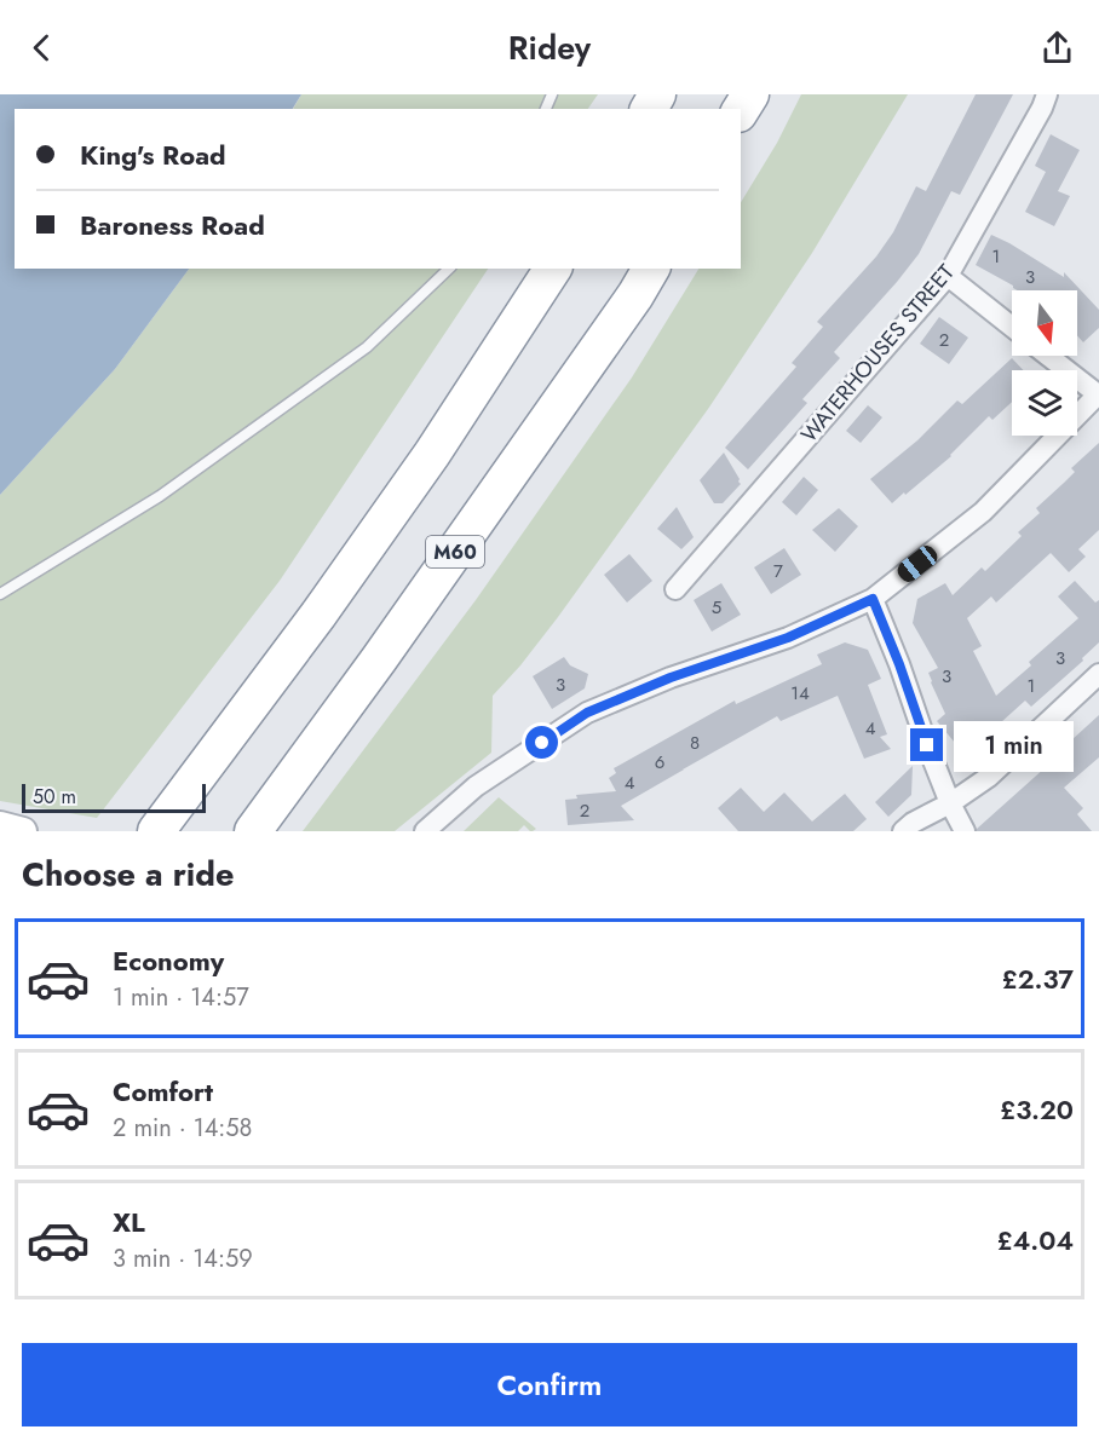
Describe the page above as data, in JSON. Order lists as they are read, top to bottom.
{
  "streets": {
    "highway": ["M60"],
    "street": ["WATERHOUSES STREET"]
  },
  "house_numbers": [
    "1",
    "3",
    "2",
    "7",
    "5",
    "3",
    "3",
    "3",
    "1",
    "14",
    "4",
    "8",
    "6",
    "4",
    "2"
  ],
  "scale_bar": "50 m",
  "north": "bottom",
  "page": {
    "header": "Ridey",
    "banner": ["King's Road", "Baroness Road"],
    "bubble": "1 min",
    "scale": "50 m",
    "heading": "Choose a ride",
    "list": [
      {
        "name": "Economy",
        "note": "1 min · 14:57",
        "value": "£2.37"
      },
      {
        "name": "Comfort",
        "note": "2 min · 14:58",
        "value": "£3.20"
      },
      {
        "name": "XL",
        "note": "3 min · 14:59",
        "value": "£4.04"
      }
    ],
    "buttons": "Confirm"
  }
}
